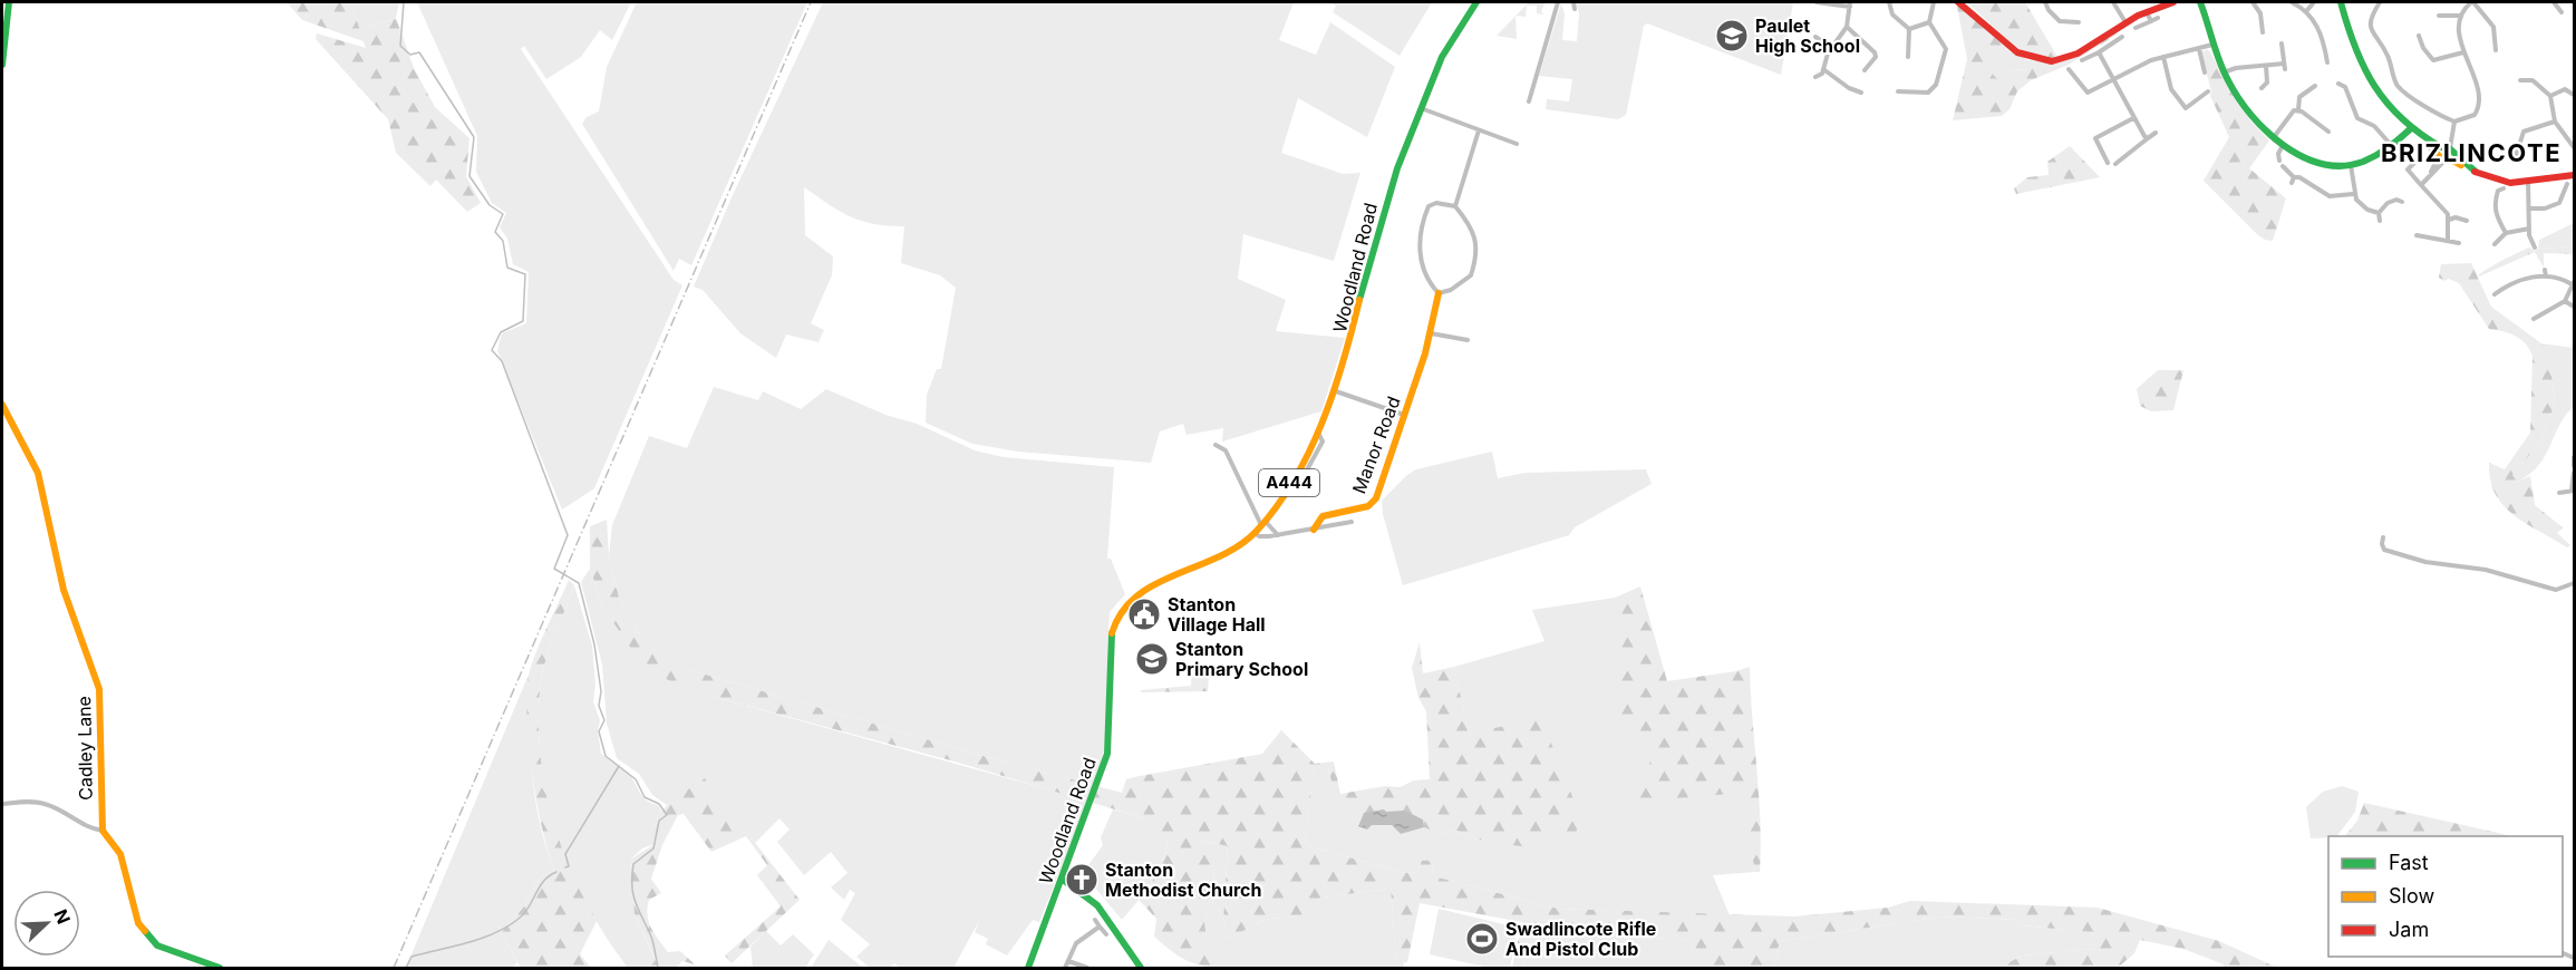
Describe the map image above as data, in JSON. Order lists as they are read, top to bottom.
{
  "streets": {
    "main road": [
      "Woodland Road",
      "Manor Road",
      "A444",
      "Cadley Lane"
    ]
  },
  "crossings": [
    ["Woodland Road", "A444"]
  ],
  "districts": ["BRIZLINCOTE"],
  "places": {
    "school or university": ["Paulet High School", "Stanton Primary School"],
    "public building": ["Stanton Village Hall"],
    "church": ["Stanton Methodist Church"],
    "sports": ["Swadlincote Rifle And Pistol Club"]
  },
  "legend": ["Fast", "Slow", "Jam"],
  "north": "top right"
}
